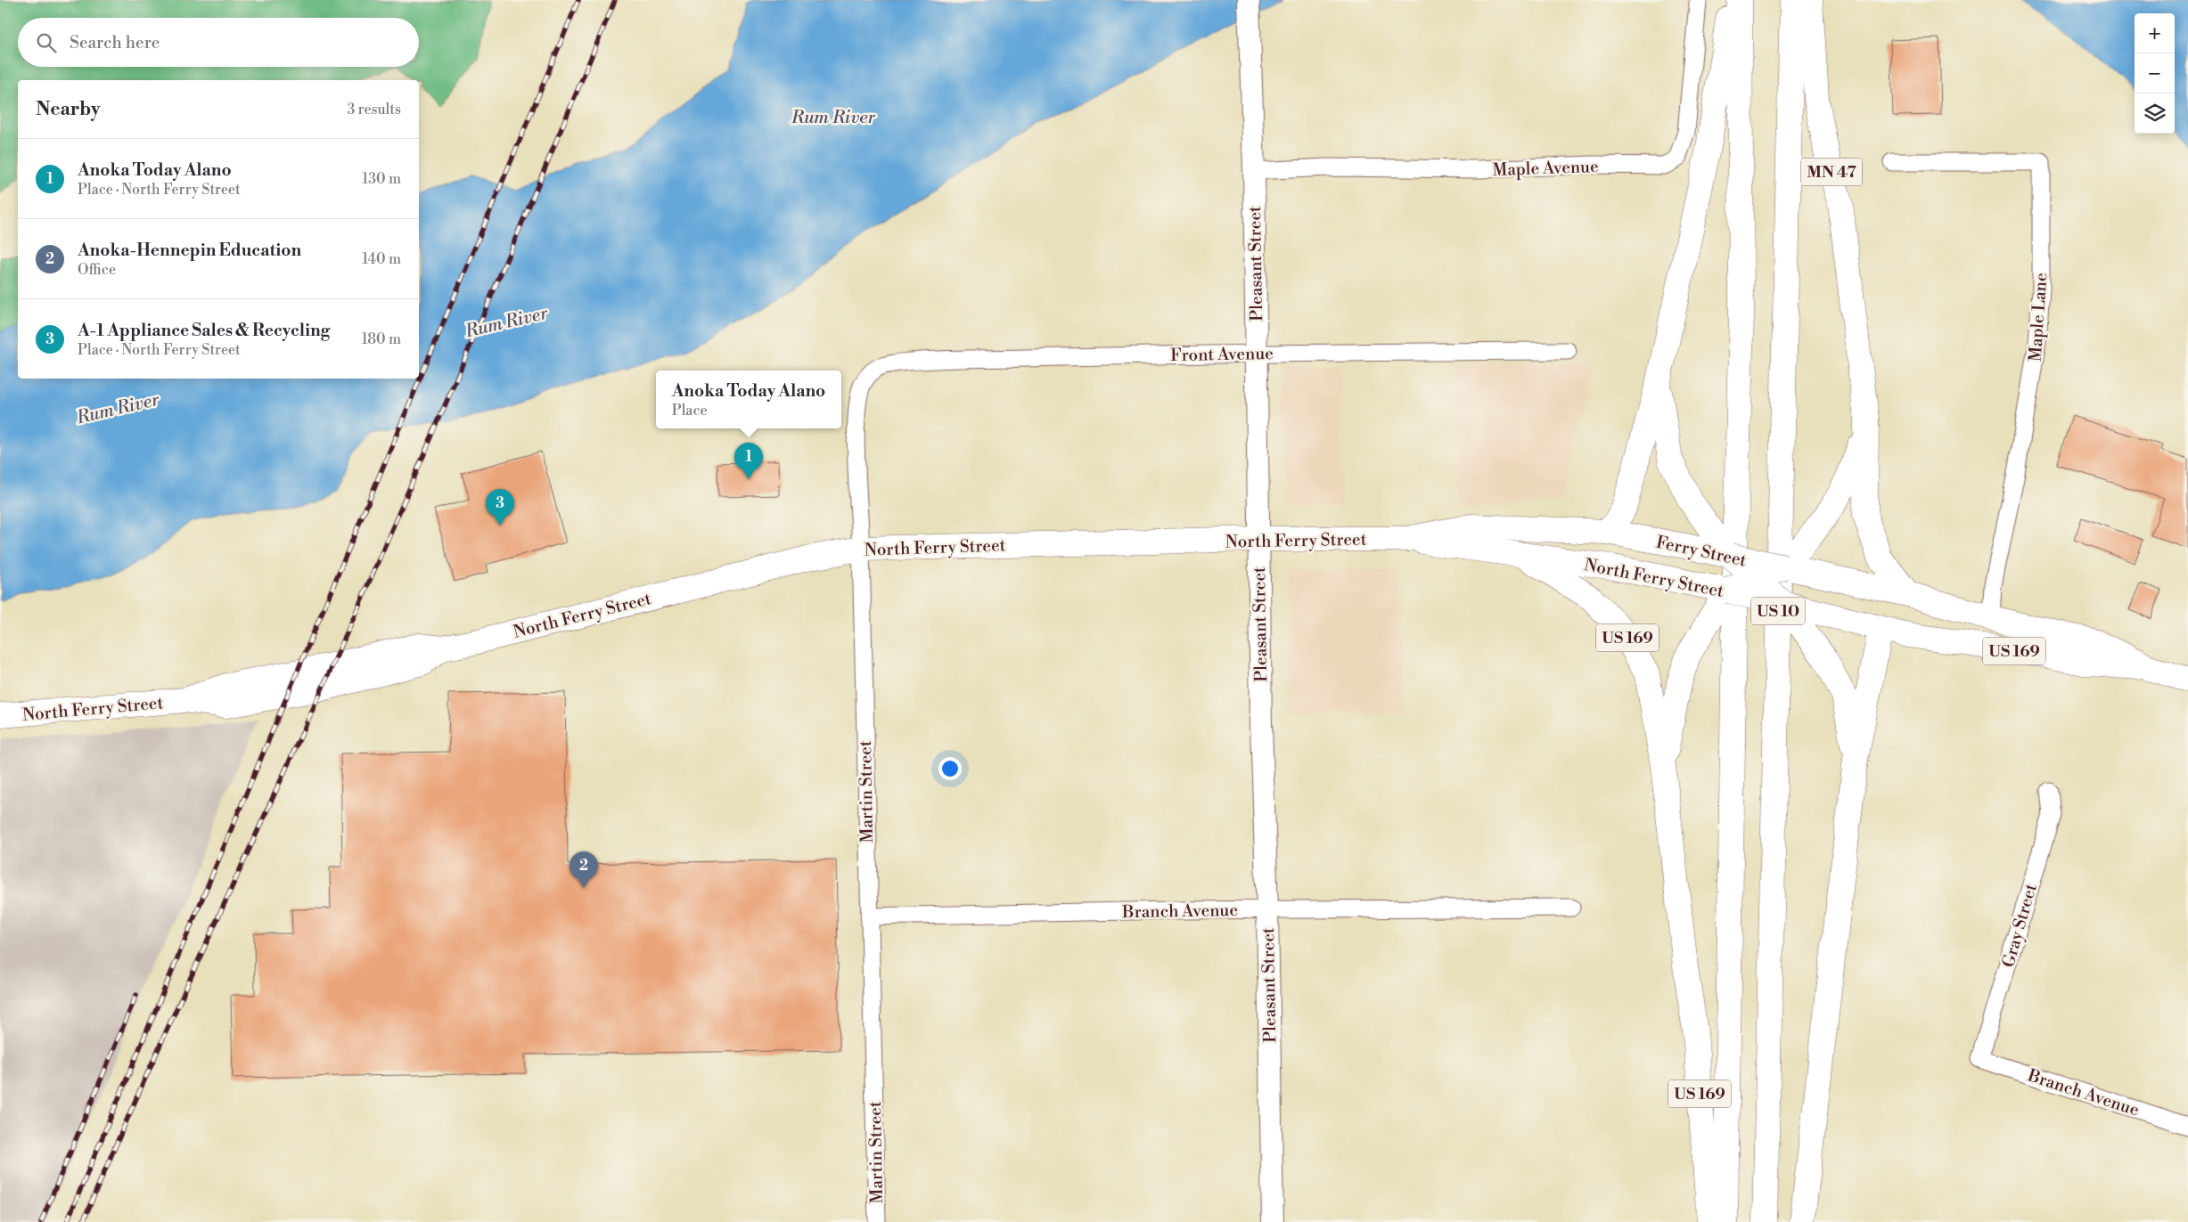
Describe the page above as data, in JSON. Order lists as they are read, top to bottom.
{
  "streets": {
    "main road": [
      "MN 47",
      "North Ferry Street",
      "Ferry Street",
      "US 10",
      "US 169"
    ],
    "street": [
      "Maple Avenue",
      "Pleasant Street",
      "Maple Lane",
      "Front Avenue",
      "Martin Street",
      "Branch Avenue",
      "Gray Street"
    ]
  },
  "crossings": [
    ["Maple Avenue", "Pleasant Street"],
    ["MN 47", "Ferry Street"],
    ["Pleasant Street", "Front Avenue"],
    ["Pleasant Street", "North Ferry Street"],
    ["Pleasant Street", "Branch Avenue"],
    ["Maple Lane", "North Ferry Street"],
    ["Maple Lane", "Ferry Street"],
    ["Front Avenue", "Martin Street"],
    ["North Ferry Street", "Ferry Street"],
    ["North Ferry Street", "US 169"],
    ["North Ferry Street", "Martin Street"],
    ["Martin Street", "Branch Avenue"],
    ["Branch Avenue", "Gray Street"]
  ],
  "water": ["Rum River"],
  "page": {
    "map_buttons": ["+", "−"],
    "search": "Search here",
    "heading": ["Nearby", "3 results"],
    "list": [
      {
        "mark": "1",
        "name": "Anoka Today Alano",
        "note": "Place · North Ferry Street",
        "value": "130 m"
      },
      {
        "mark": "2",
        "name": "Anoka-Hennepin Education",
        "note": "Office",
        "value": "140 m"
      },
      {
        "mark": "3",
        "name": "A-1 Appliance Sales & Recycling",
        "note": "Place · North Ferry Street",
        "value": "180 m"
      }
    ],
    "popup": ["Anoka Today Alano", "Place"],
    "pins": ["1", "3", "2"]
  }
}
